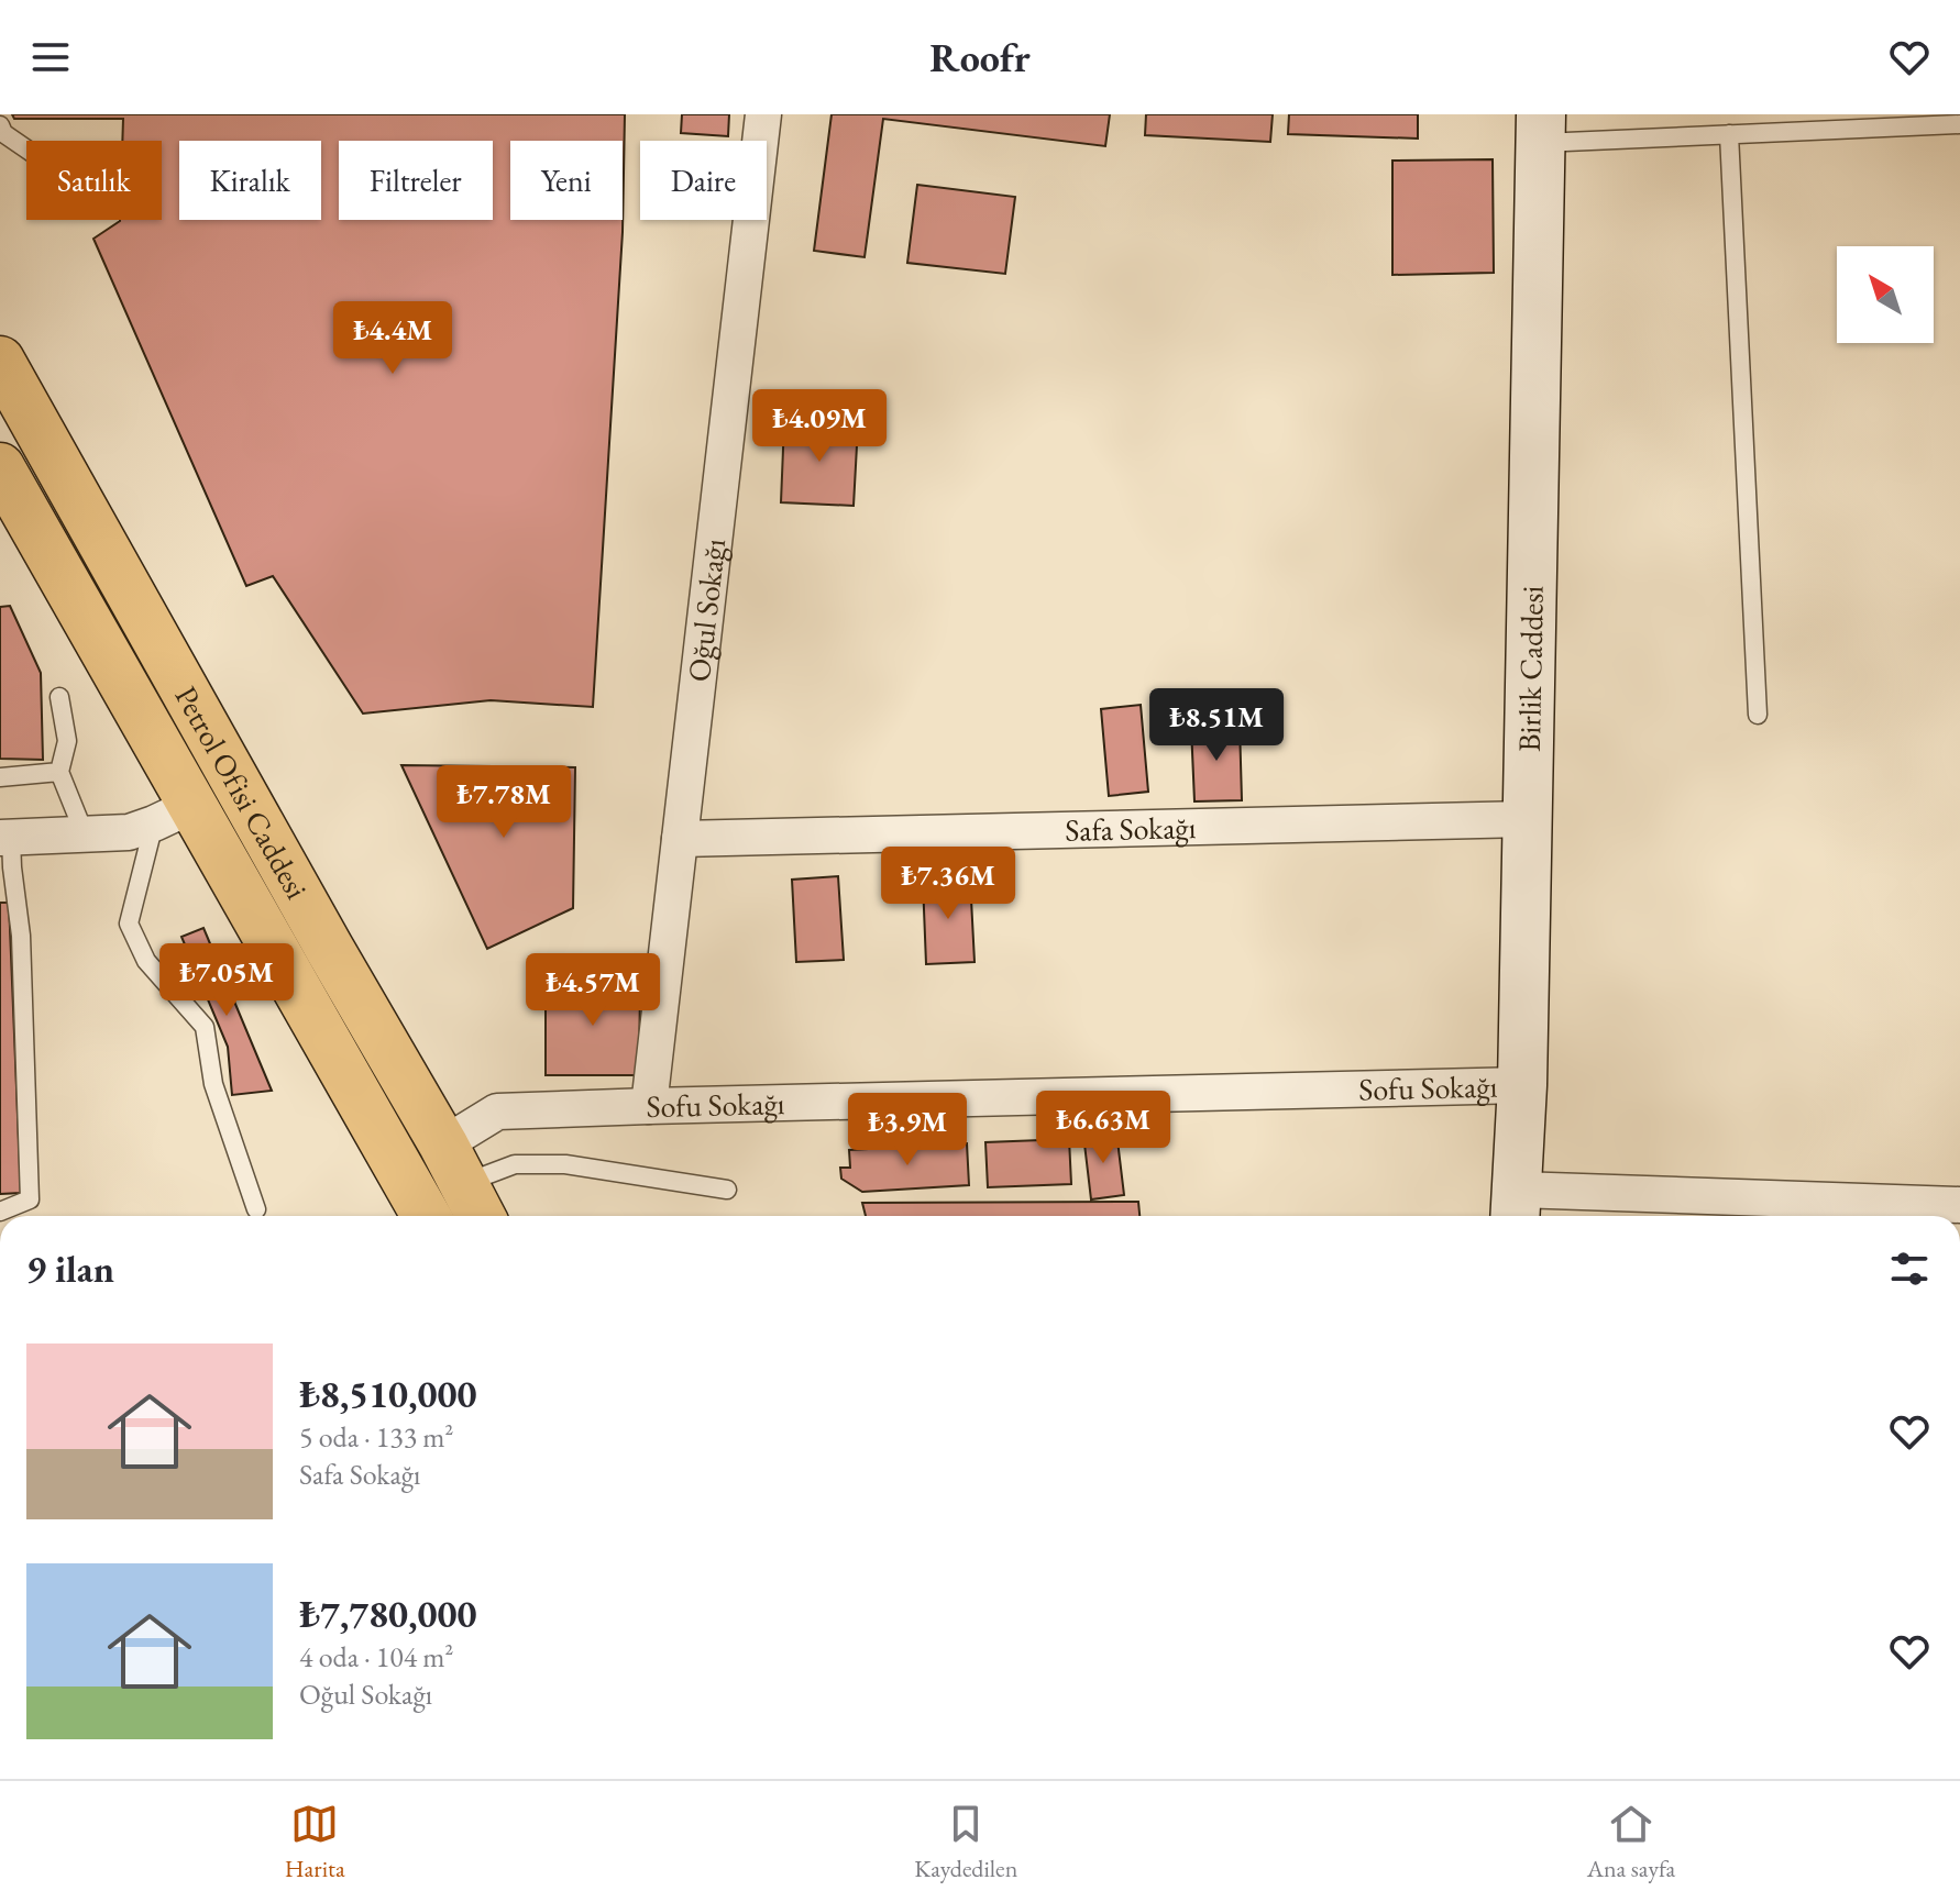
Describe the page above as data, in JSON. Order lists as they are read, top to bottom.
{
  "streets": {
    "main road": ["Petrol Ofisi Caddesi"],
    "street": [
      "Oğul Sokağı",
      "Birlik Caddesi",
      "Safa Sokağı",
      "Sofu Sokağı"
    ]
  },
  "crossings": [
    ["Oğul Sokağı", "Safa Sokağı"],
    ["Oğul Sokağı", "Sofu Sokağı"],
    ["Birlik Caddesi", "Safa Sokağı"],
    ["Birlik Caddesi", "Sofu Sokağı"],
    ["Petrol Ofisi Caddesi", "Sofu Sokağı"]
  ],
  "north": "top left",
  "page": {
    "header": "Roofr",
    "chip": [
      "Satılık",
      "Kiralık",
      "Filtreler",
      "Yeni",
      "Daire"
    ],
    "price": [
      "₺4.4M",
      "₺4.09M",
      "₺8.51M",
      "₺7.78M",
      "₺7.36M",
      "₺7.05M",
      "₺4.57M",
      "₺6.63M",
      "₺3.9M"
    ],
    "heading": "9 ilan",
    "list": [
      {
        "name": "₺8,510,000",
        "note": "5 oda · 133 m² · Safa Sokağı"
      },
      {
        "name": "₺7,780,000",
        "note": "4 oda · 104 m² · Oğul Sokağı"
      }
    ],
    "tabs": ["Harita", "Kaydedilen", "Ana sayfa"]
  }
}
